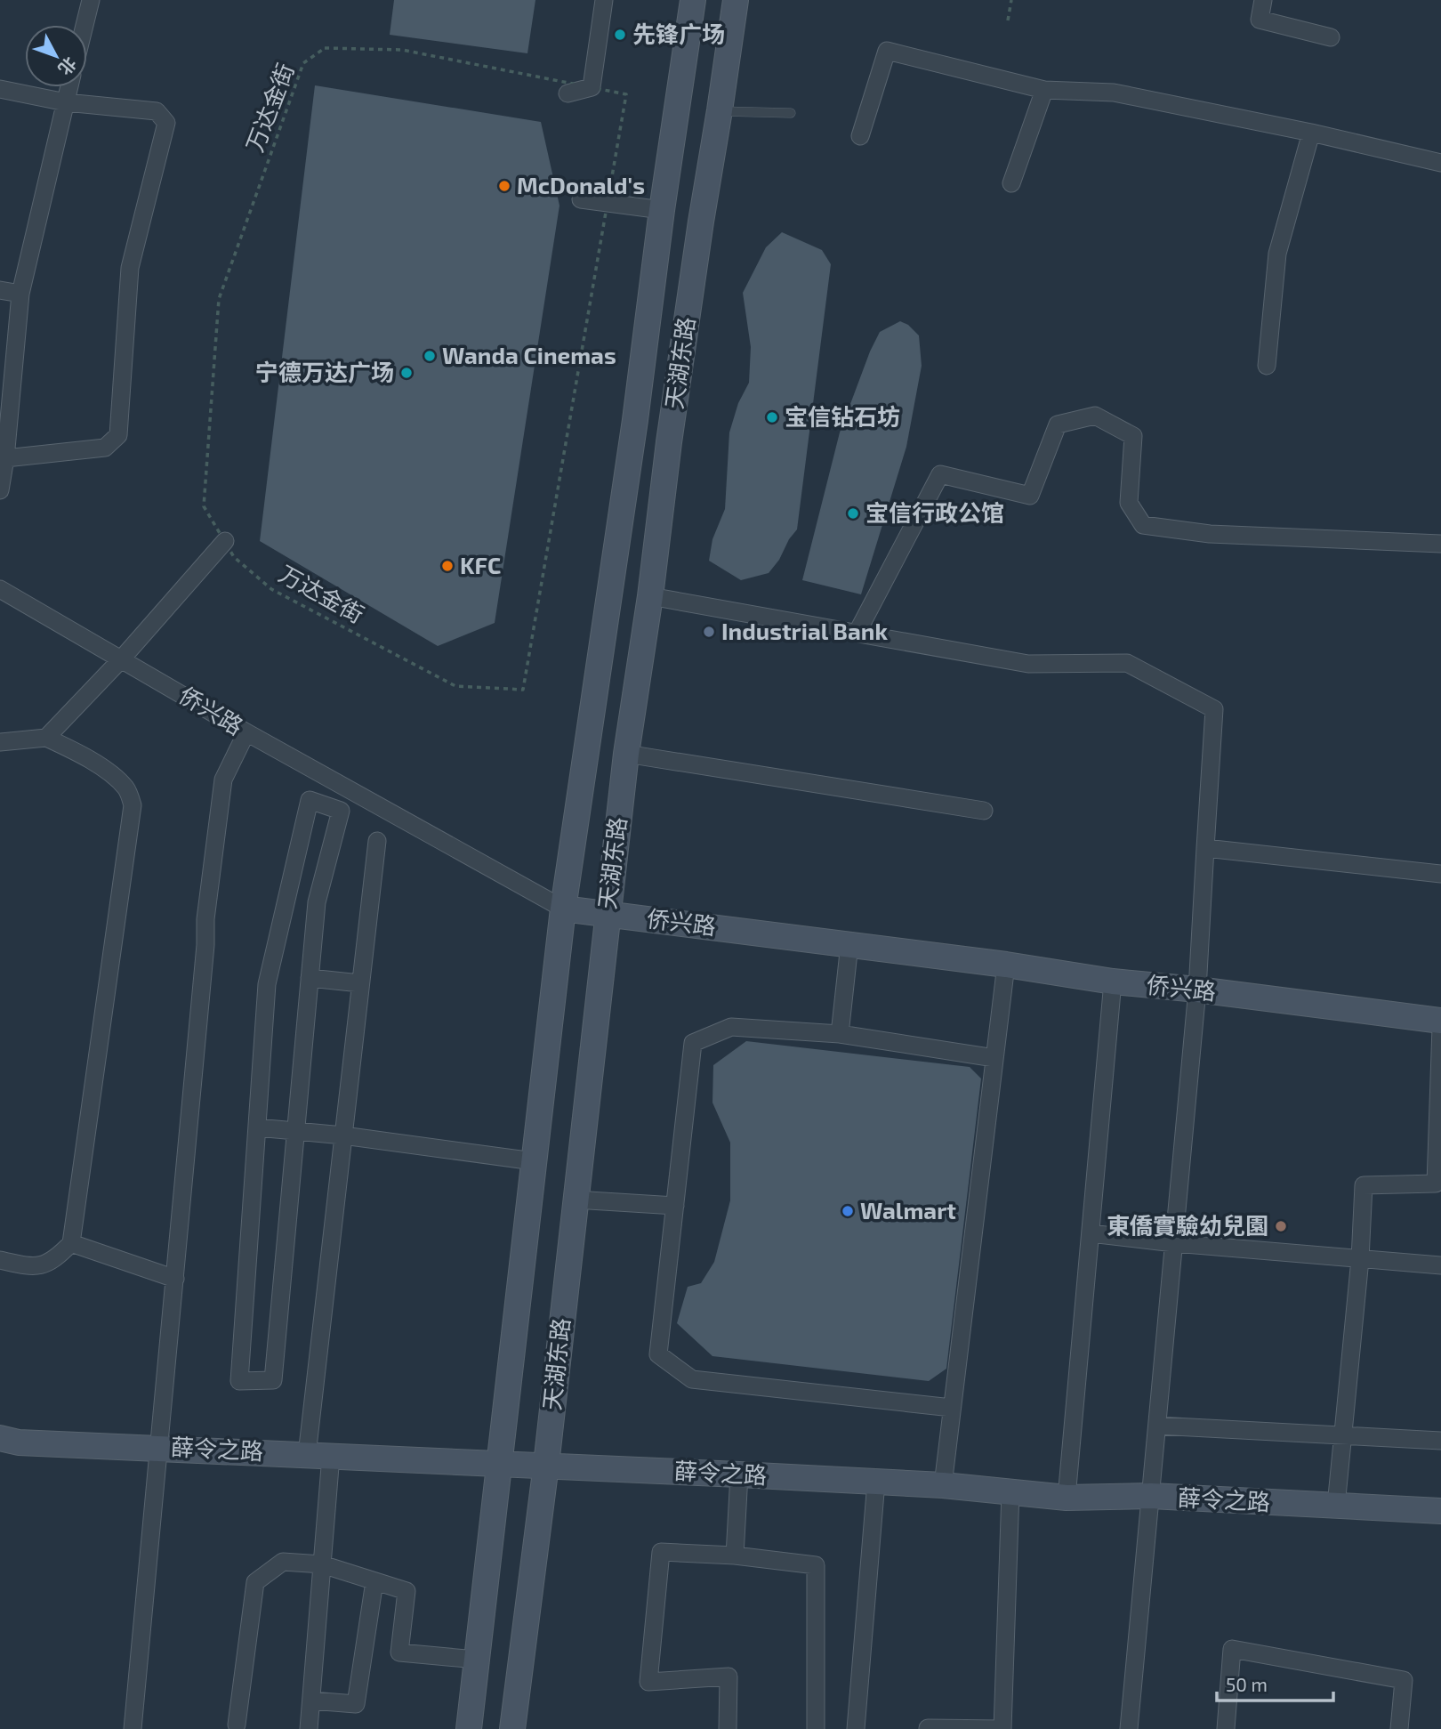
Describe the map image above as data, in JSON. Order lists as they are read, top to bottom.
{
  "streets": {
    "main road": ["天湖东路", "侨兴路", "薛令之路"],
    "path": ["万达金街"]
  },
  "crossings": [
    ["天湖东路", "侨兴路"],
    ["天湖东路", "薛令之路"]
  ],
  "places": [
    "先锋广场",
    "McDonald's",
    "Wanda Cinemas",
    "宁德万达广场",
    "宝信钻石坊",
    "宝信行政公馆",
    "KFC",
    "Industrial Bank",
    "Walmart",
    "東僑實驗幼兒園"
  ],
  "scale_bar": "50 m",
  "north": "bottom right"
}
